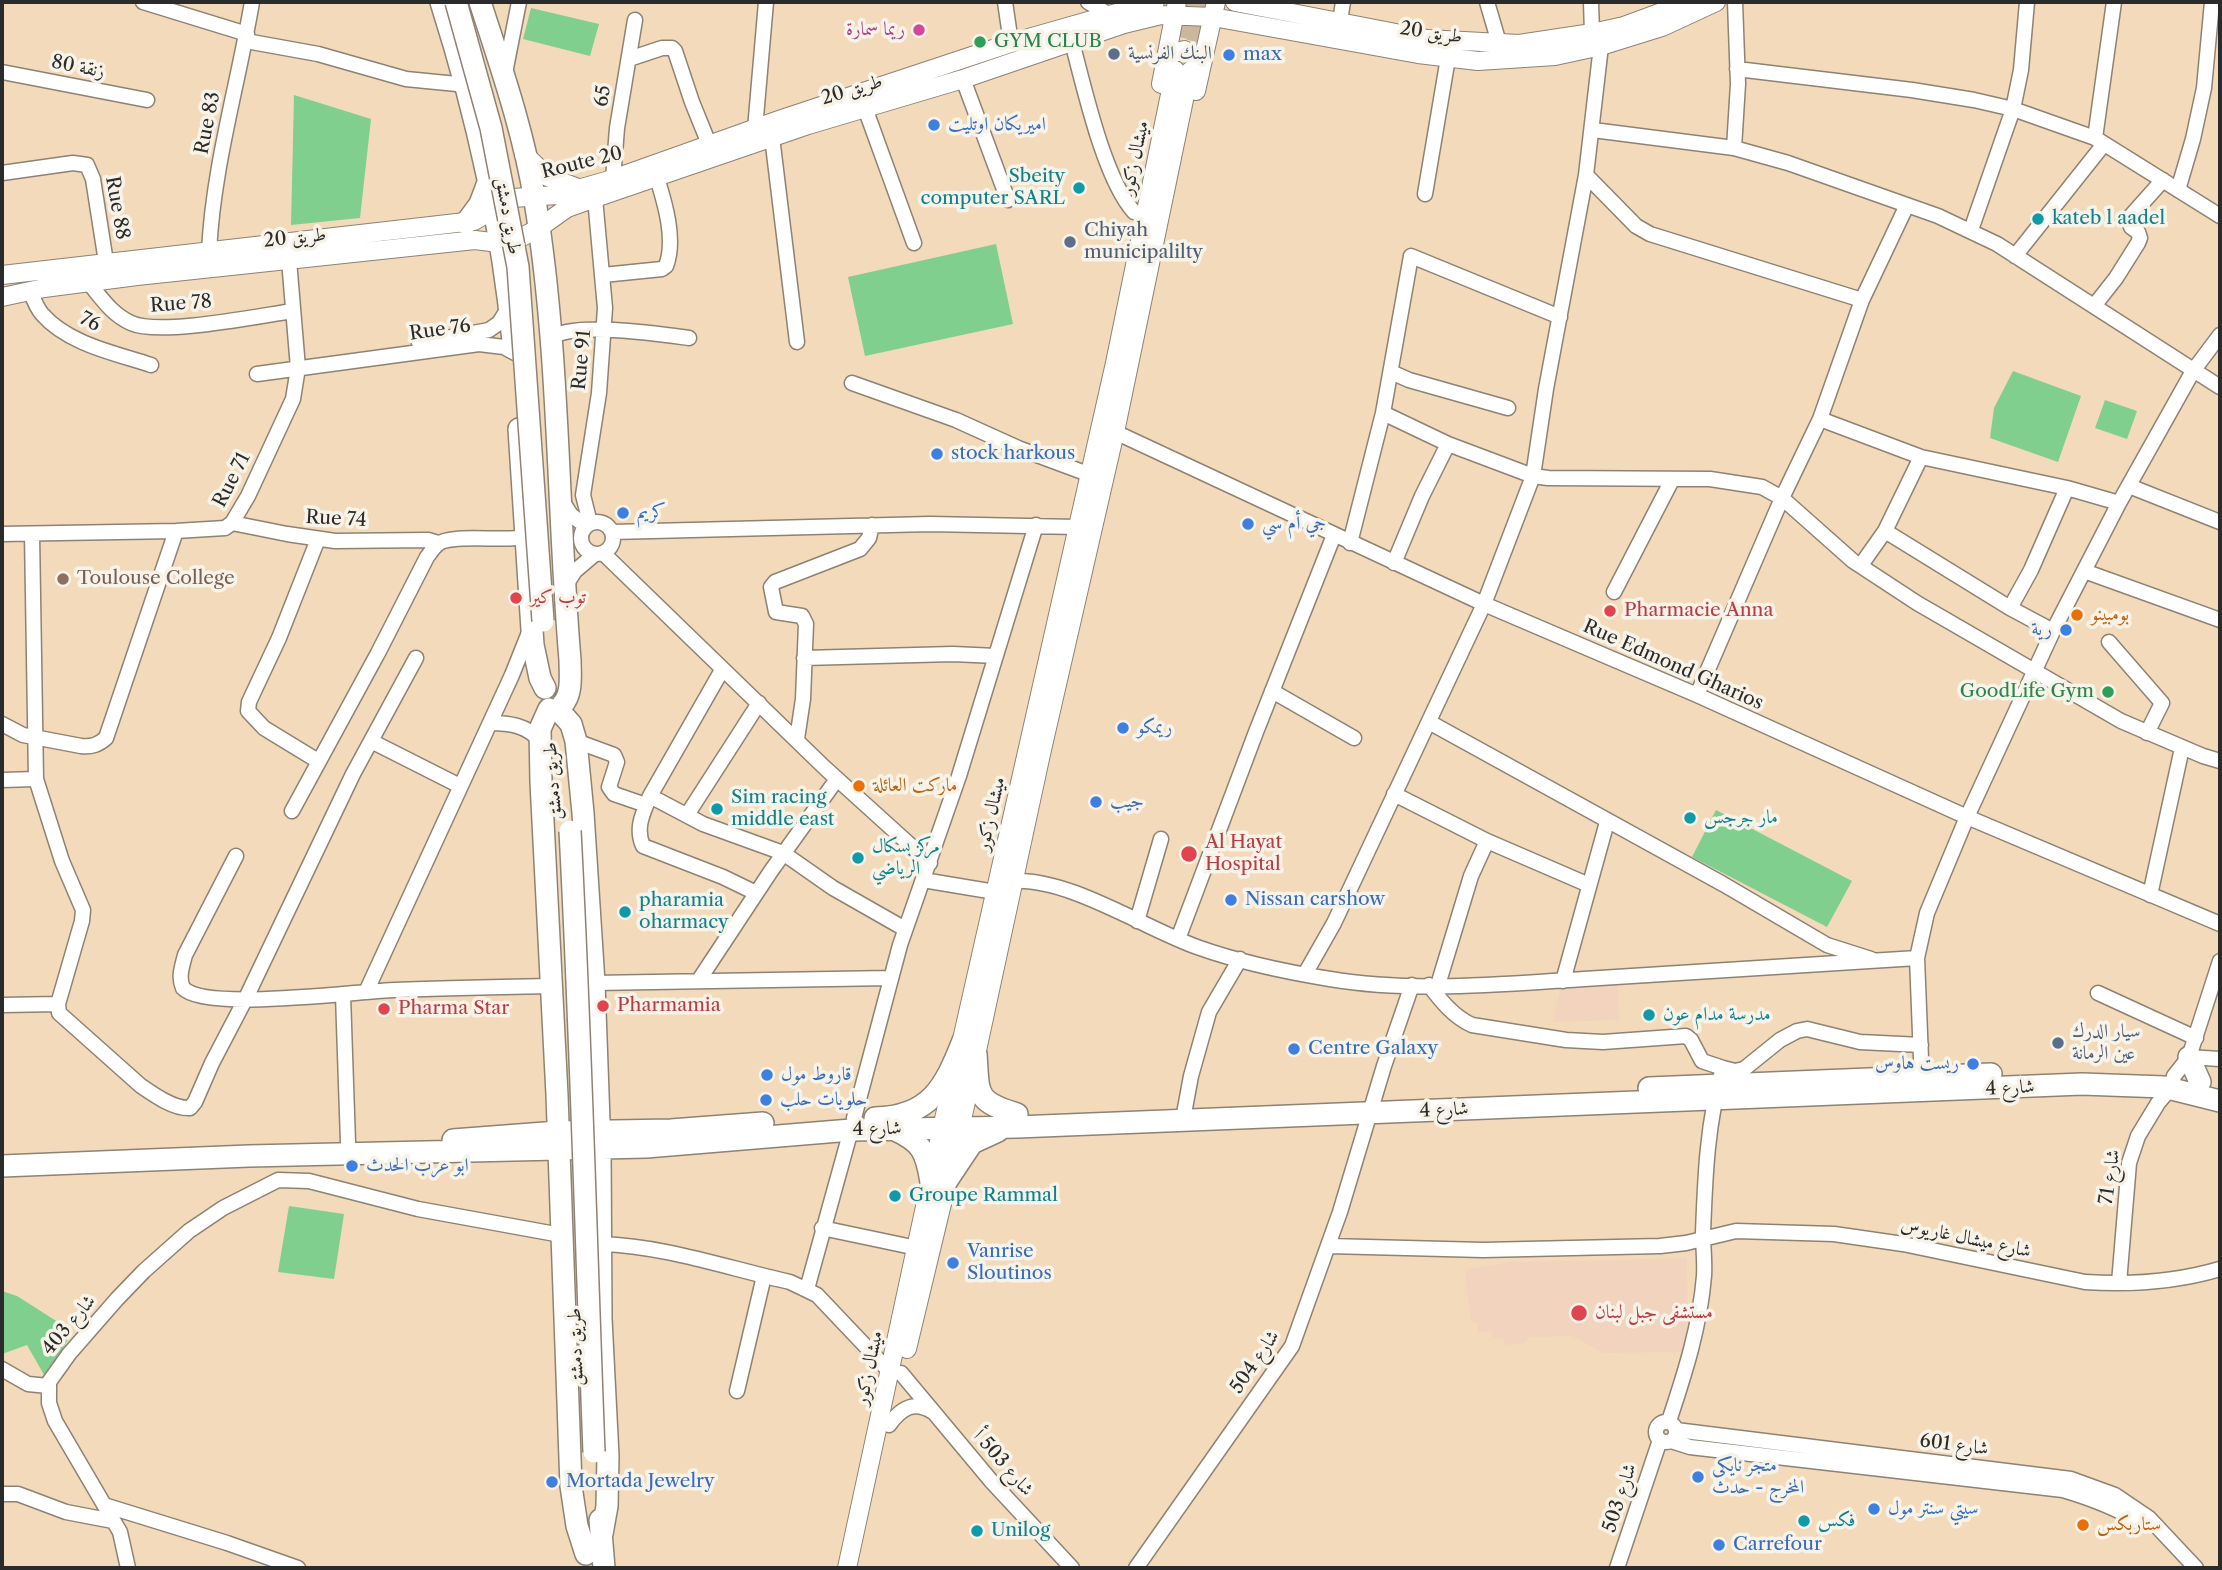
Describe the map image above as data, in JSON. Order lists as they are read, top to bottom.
{
  "streets": {
    "highway": ["طريق دمشق", "شارع 4"],
    "main road": ["طريق 20", "ميشال زكور", "Route 20"],
    "street": [
      "زنقة 80",
      "65",
      "Rue 83",
      "Rue 88",
      "Rue 78",
      "76",
      "Rue 76",
      "Rue 91",
      "Rue 71",
      "Rue 74",
      "Rue Edmond Gharios",
      "شارع 71",
      "شارع ميشال غاريوس",
      "شارع 403",
      "شارع 504",
      "شارع 601",
      "شارع 503 أ",
      "شارع 503"
    ]
  },
  "crossings": [
    ["طريق 20", "Route 20"],
    ["طريق 20", "Rue 78"],
    ["طريق 20", "76"],
    ["طريق 20", "Rue 91"],
    ["طريق 20", "Rue 71"],
    ["65", "Route 20"],
    ["Rue 83", "Route 20"],
    ["ميشال زكور", "Rue Edmond Gharios"],
    ["ميشال زكور", "شارع 4"],
    ["ميشال زكور", "شارع 503 أ"],
    ["Route 20", "Rue 88"],
    ["Rue 78", "Rue 71"],
    ["Rue 76", "Rue 71"],
    ["Rue 71", "Rue 74"],
    ["شارع 4", "شارع 71"],
    ["شارع 4", "شارع 504"],
    ["شارع 71", "شارع ميشال غاريوس"],
    ["شارع ميشال غاريوس", "شارع 504"],
    ["شارع ميشال غاريوس", "شارع 503"],
    ["شارع 601", "شارع 503"]
  ],
  "places": [
    "ريما سمارة",
    "GYM CLUB",
    "البنك الفرنسية",
    "max",
    "اميريكان اوتليت",
    "Sbeity computer SARL",
    "kateb l aadel",
    "Chiyah municipalilty",
    "stock harkous",
    "كريم",
    "جي أم سي",
    "Toulouse College",
    "توب كير",
    "Pharmacie Anna",
    "بومبينو",
    "رية",
    "GoodLife Gym",
    "ريمكو",
    "ماركت العائلة",
    "جيب",
    "Sim racing middle east",
    "مار جرجس",
    "Al Hayat Hospital",
    "مركز بسكال الرياضي",
    "Nissan carshow",
    "pharamia oharmacy",
    "Pharmamia",
    "Pharma Star",
    "مدرسة مدام عون",
    "سيار الدرك عين الرمانة",
    "Centre Galaxy",
    "ريست هاوس",
    "قاروط مول",
    "حلويات حلب",
    "ابو عرب الحدث",
    "Groupe Rammal",
    "Vanrise Sloutinos",
    "مستشفى جبل لبنان",
    "متجر نايكي المخرج - حدث",
    "Mortada Jewelry",
    "سيتي سنتر مول",
    "فكس",
    "ستاربكس",
    "Unilog",
    "Carrefour"
  ]
}
